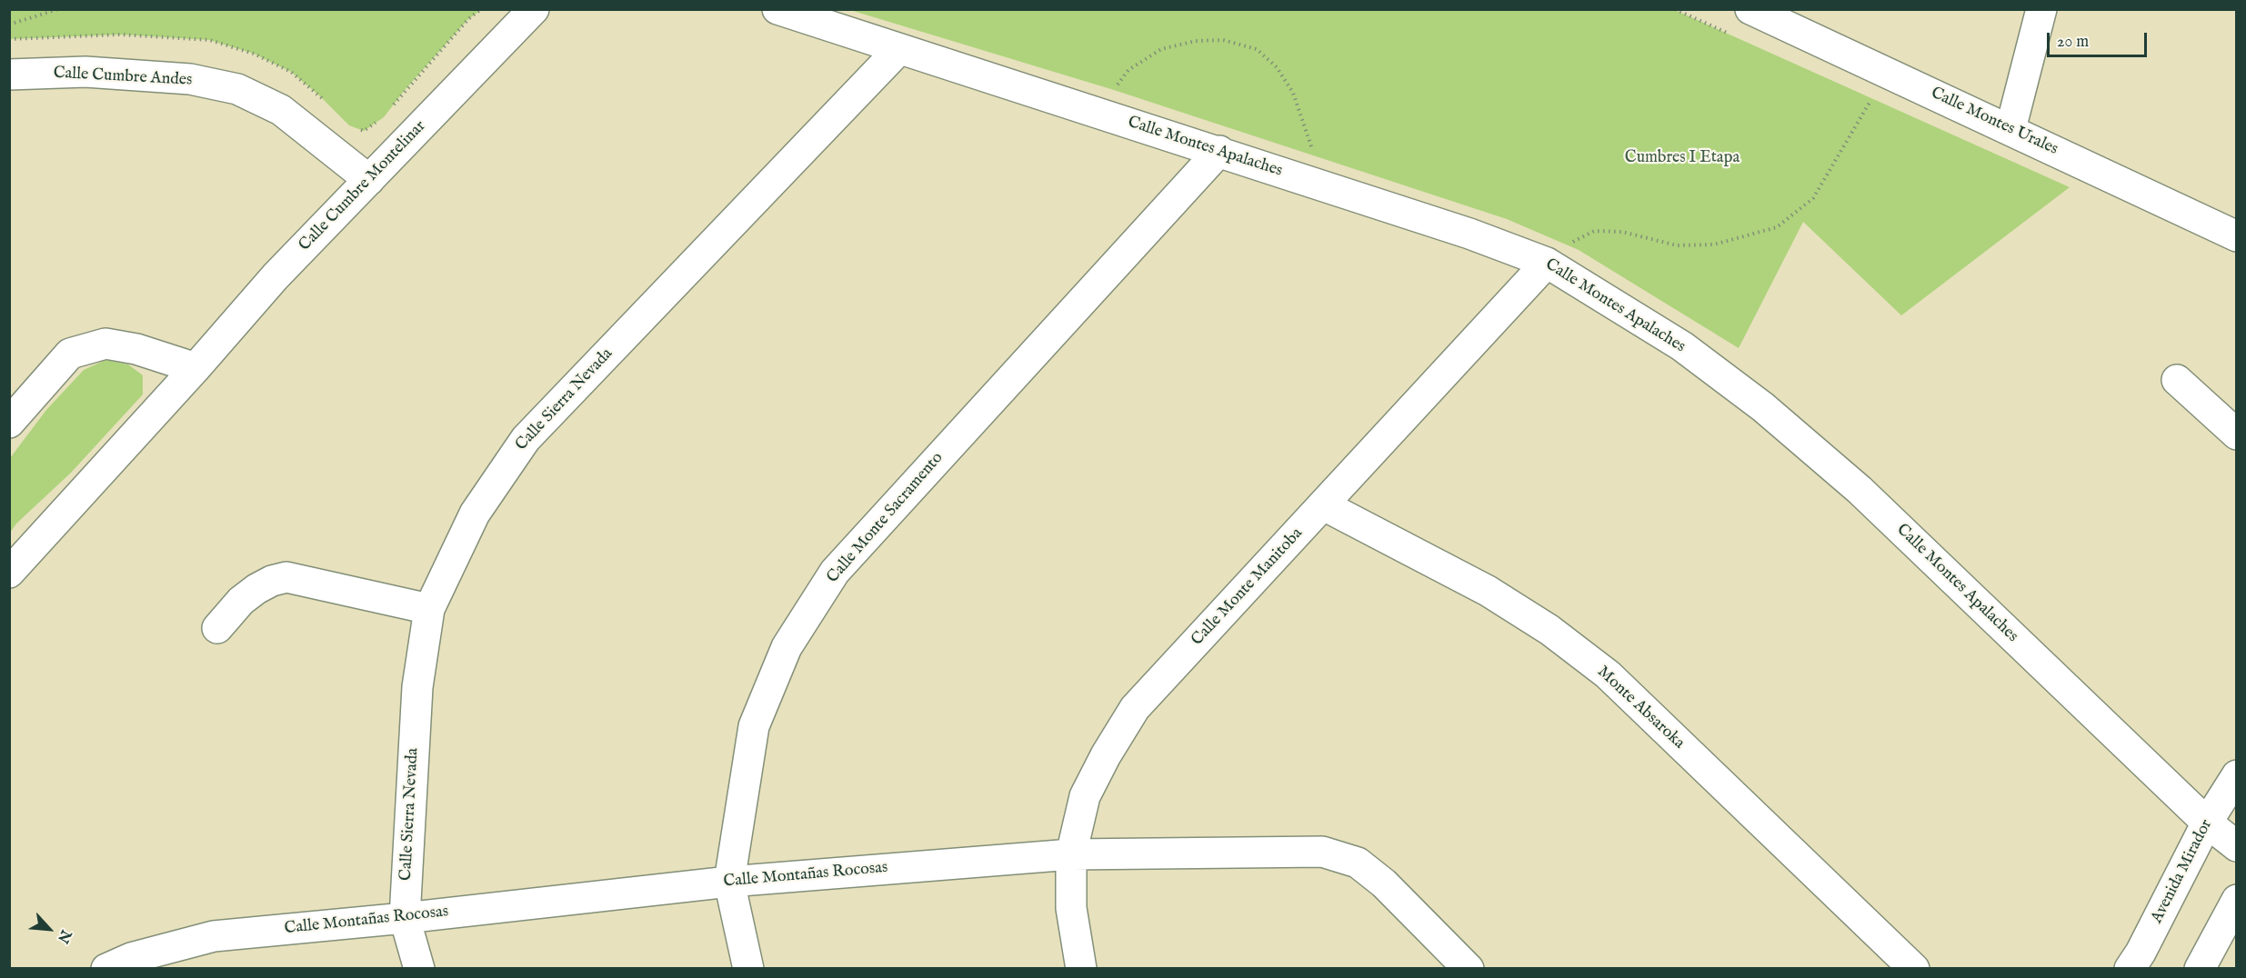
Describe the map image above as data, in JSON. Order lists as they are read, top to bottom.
{
  "streets": {
    "street": [
      "Calle Cumbre Andes",
      "Calle Montes Urales",
      "Calle Montes Apalaches",
      "Calle Cumbre Montelinar",
      "Calle Sierra Nevada",
      "Calle Monte Sacramento",
      "Calle Monte Manitoba",
      "Monte Absaroka",
      "Avenida Mirador",
      "Calle Montañas Rocosas"
    ]
  },
  "crossings": [
    ["Calle Cumbre Andes", "Calle Cumbre Montelinar"],
    ["Calle Montes Apalaches", "Calle Sierra Nevada"],
    ["Calle Montes Apalaches", "Calle Monte Sacramento"],
    ["Calle Montes Apalaches", "Calle Monte Manitoba"],
    ["Calle Montes Apalaches", "Avenida Mirador"],
    ["Calle Sierra Nevada", "Calle Montañas Rocosas"],
    ["Calle Monte Sacramento", "Calle Montañas Rocosas"],
    ["Calle Monte Manitoba", "Monte Absaroka"],
    ["Calle Monte Manitoba", "Calle Montañas Rocosas"]
  ],
  "parks": ["Cumbres I Etapa"],
  "scale_bar": "20 m",
  "north": "bottom right"
}
